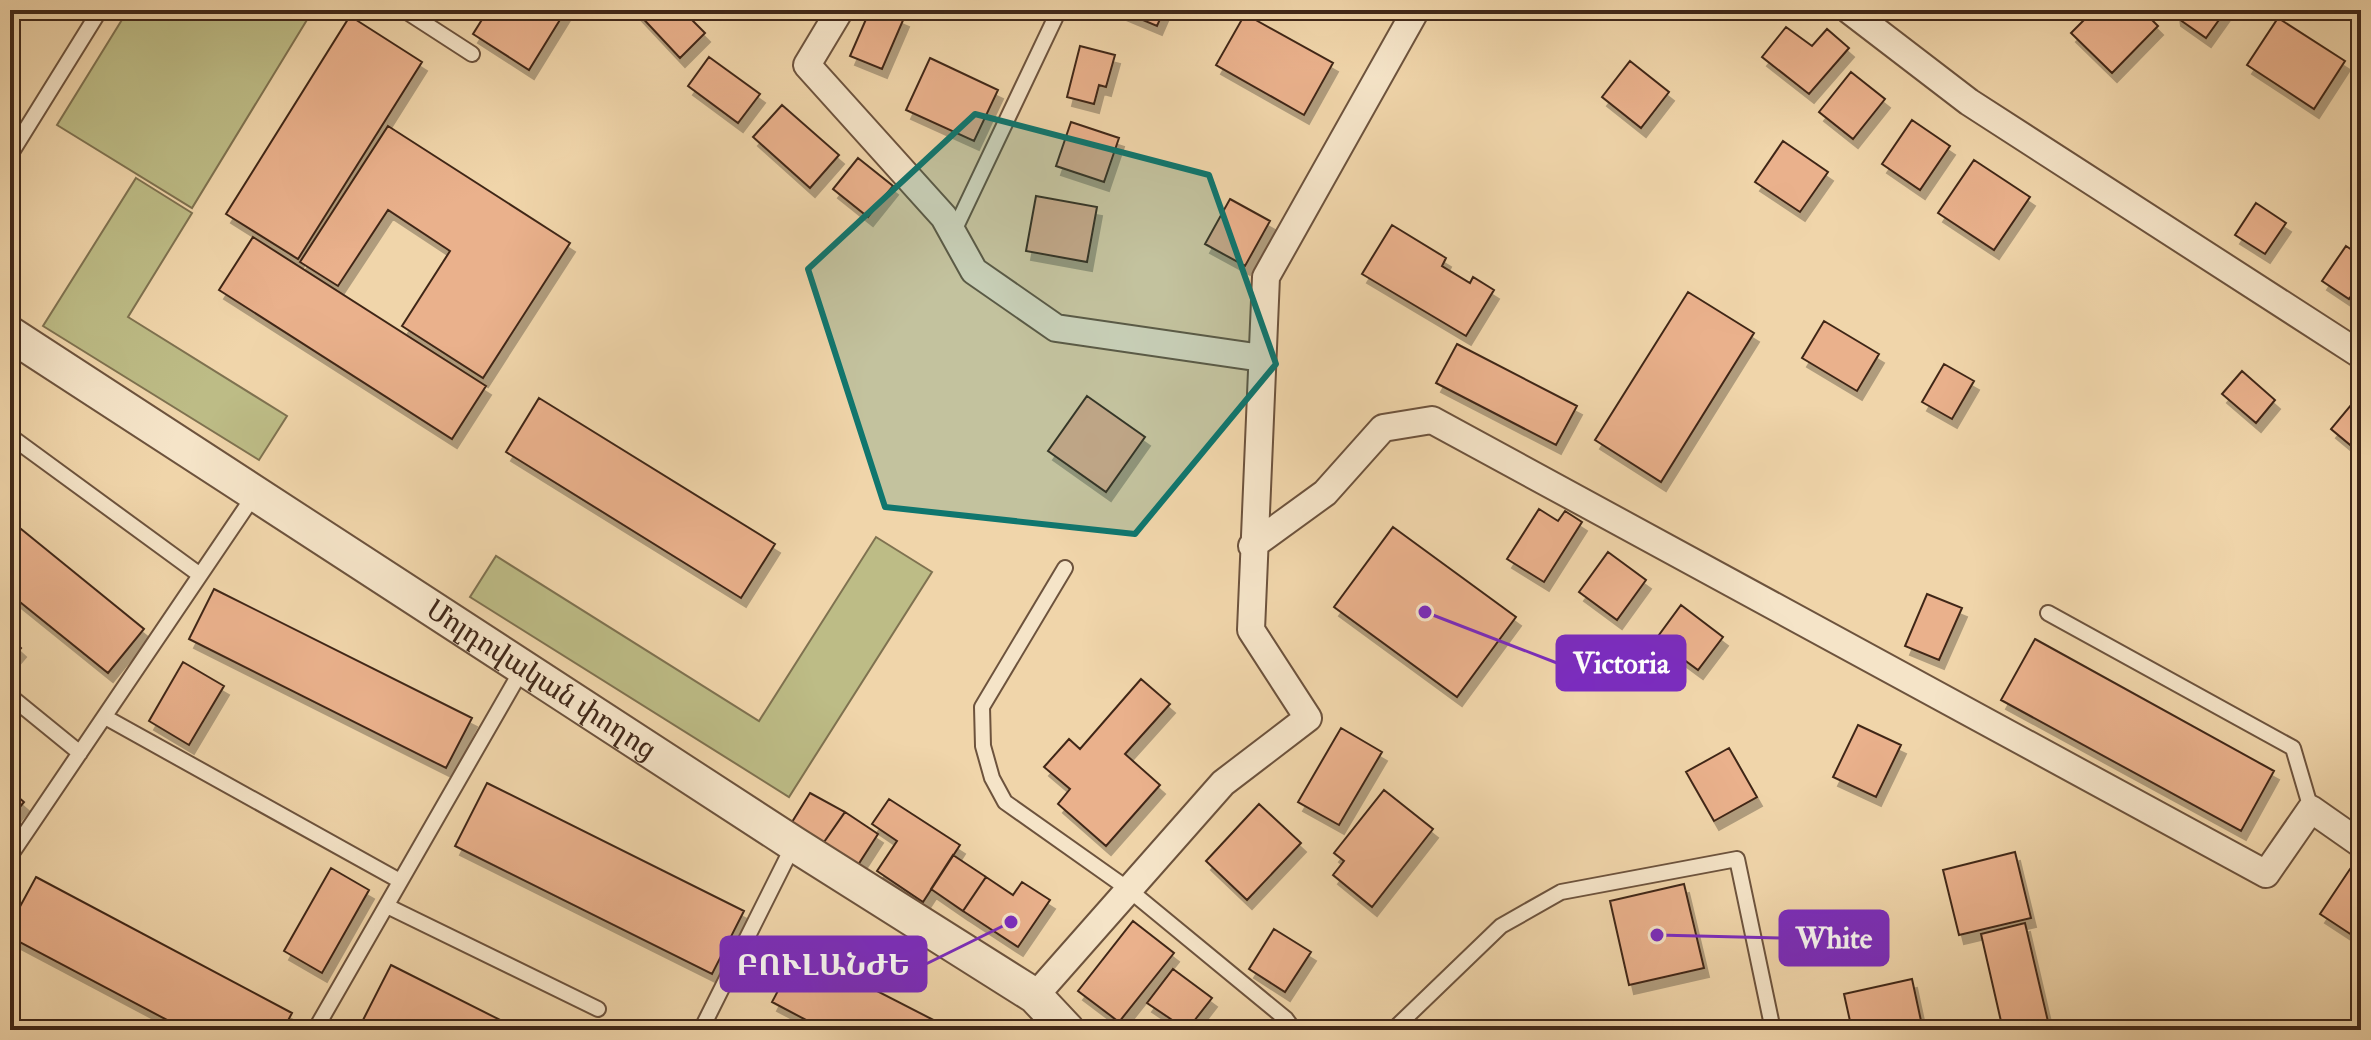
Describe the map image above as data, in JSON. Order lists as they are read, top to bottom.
{
  "streets": {
    "street": ["Մոլդովական փողոց"]
  },
  "places": ["Victoria", "ԲՈՒԼԱՆԺԵ", "White"]
}
